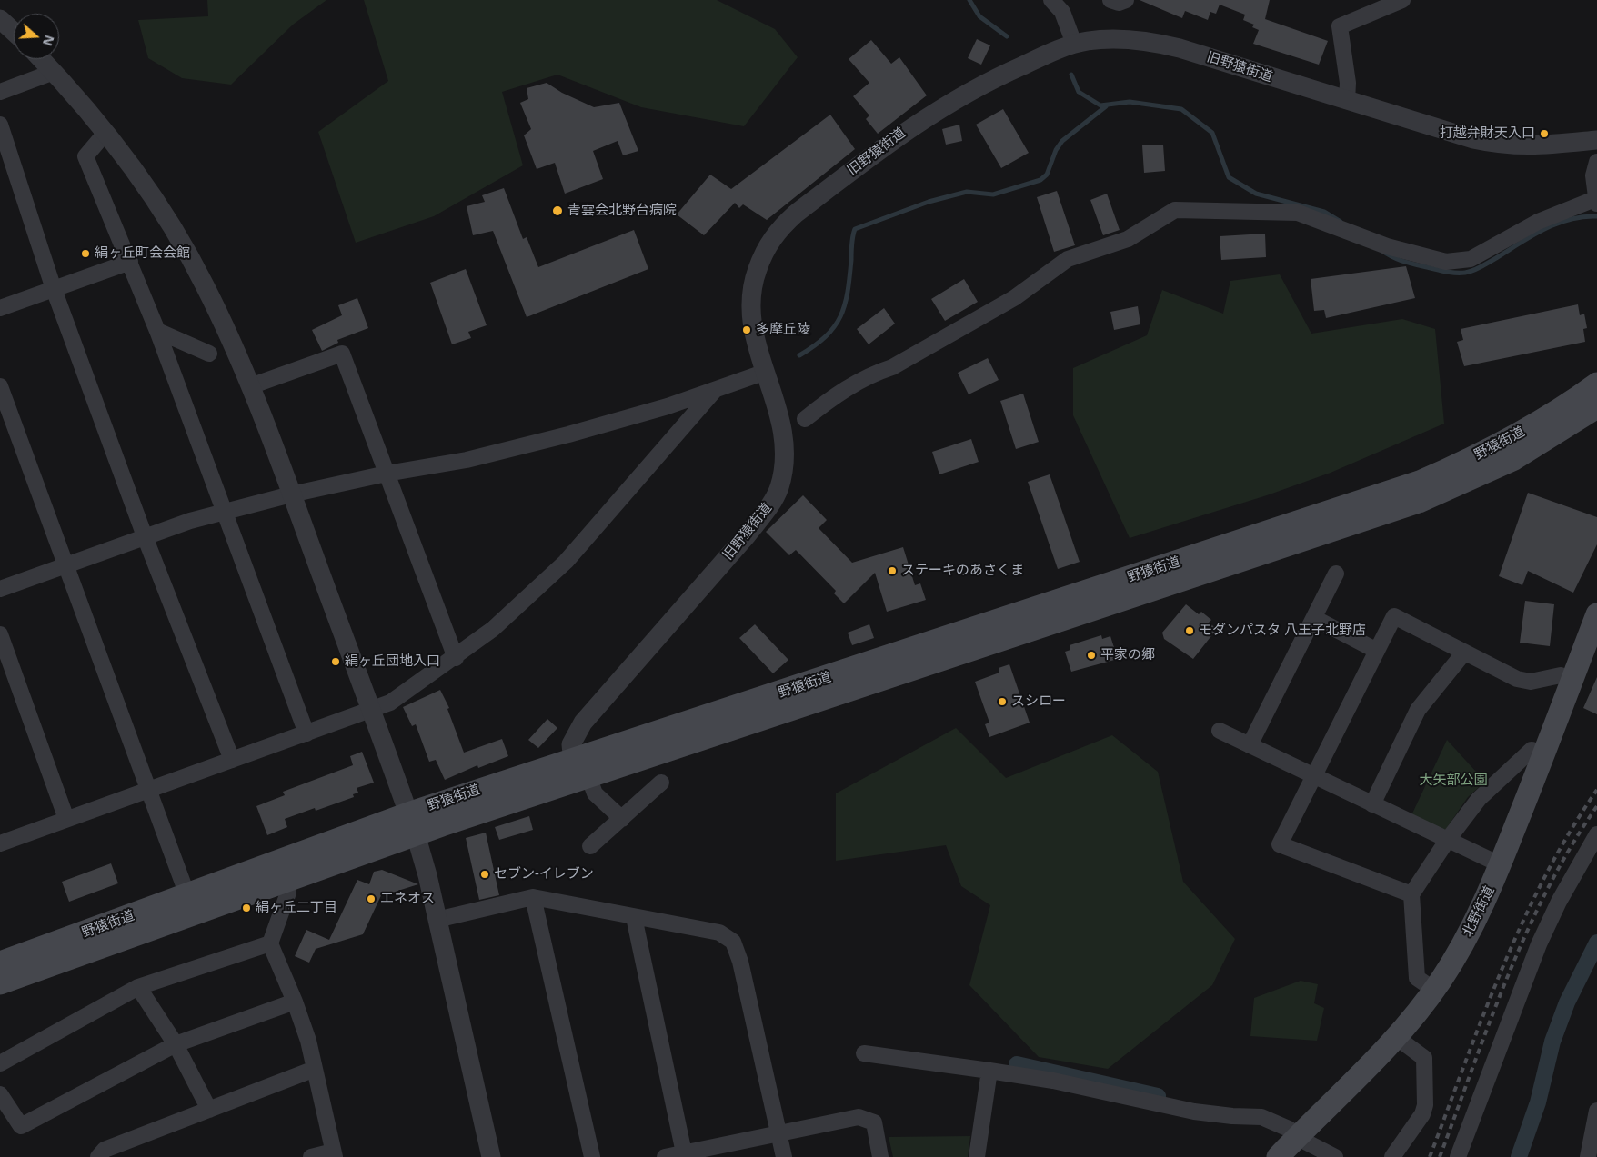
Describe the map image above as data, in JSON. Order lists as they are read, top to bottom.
{
  "streets": {
    "main road": ["野猿街道", "北野街道"],
    "street": ["旧野猿街道"]
  },
  "crossings": [
    ["旧野猿街道", "野猿街道"]
  ],
  "parks": ["大矢部公園"],
  "places": [
    "打越弁財天入口",
    "青雲会北野台病院",
    "絹ヶ丘町会会館",
    "多摩丘陵",
    "ステーキのあさくま",
    "モダンパスタ 八王子北野店",
    "平家の郷",
    "絹ヶ丘団地入口",
    "スシロー",
    "セブン-イレブン",
    "エネオス",
    "絹ヶ丘二丁目"
  ],
  "north": "right"
}
